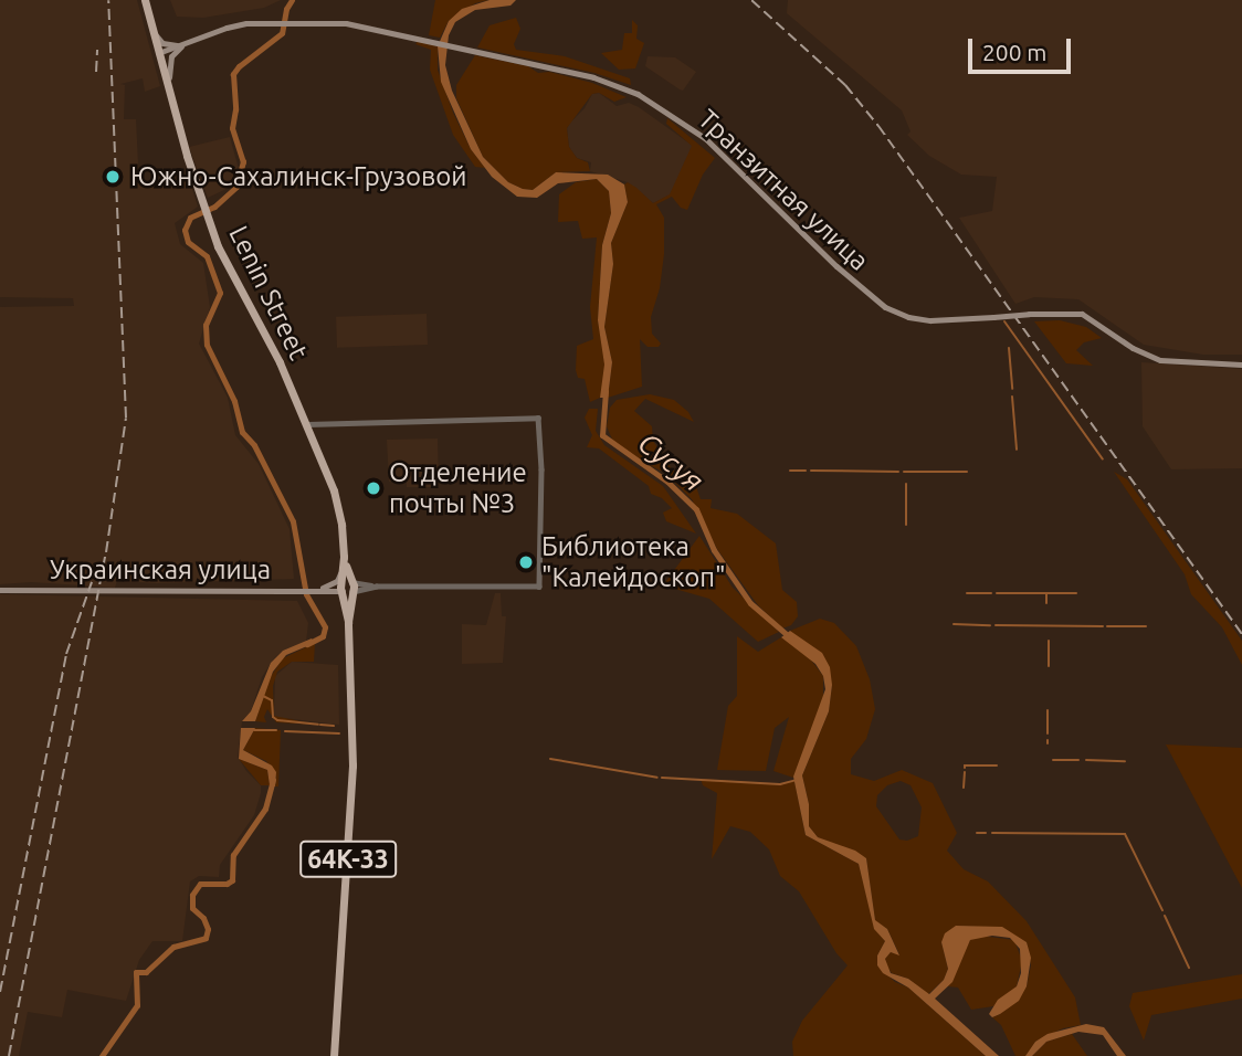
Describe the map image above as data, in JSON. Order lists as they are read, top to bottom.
{
  "streets": {
    "main road": [
      "Транзитная улица",
      "Lenin Street",
      "Украинская улица",
      "64К-33"
    ]
  },
  "crossings": [
    ["Транзитная улица", "Lenin Street"],
    ["Lenin Street", "Украинская улица"]
  ],
  "water": ["Сусуя"],
  "places": ["Южно-Сахалинск-Грузовой", "Отделение почты №3", "Библиотека \"Калейдоскоп\""],
  "scale_bar": "200 m"
}
